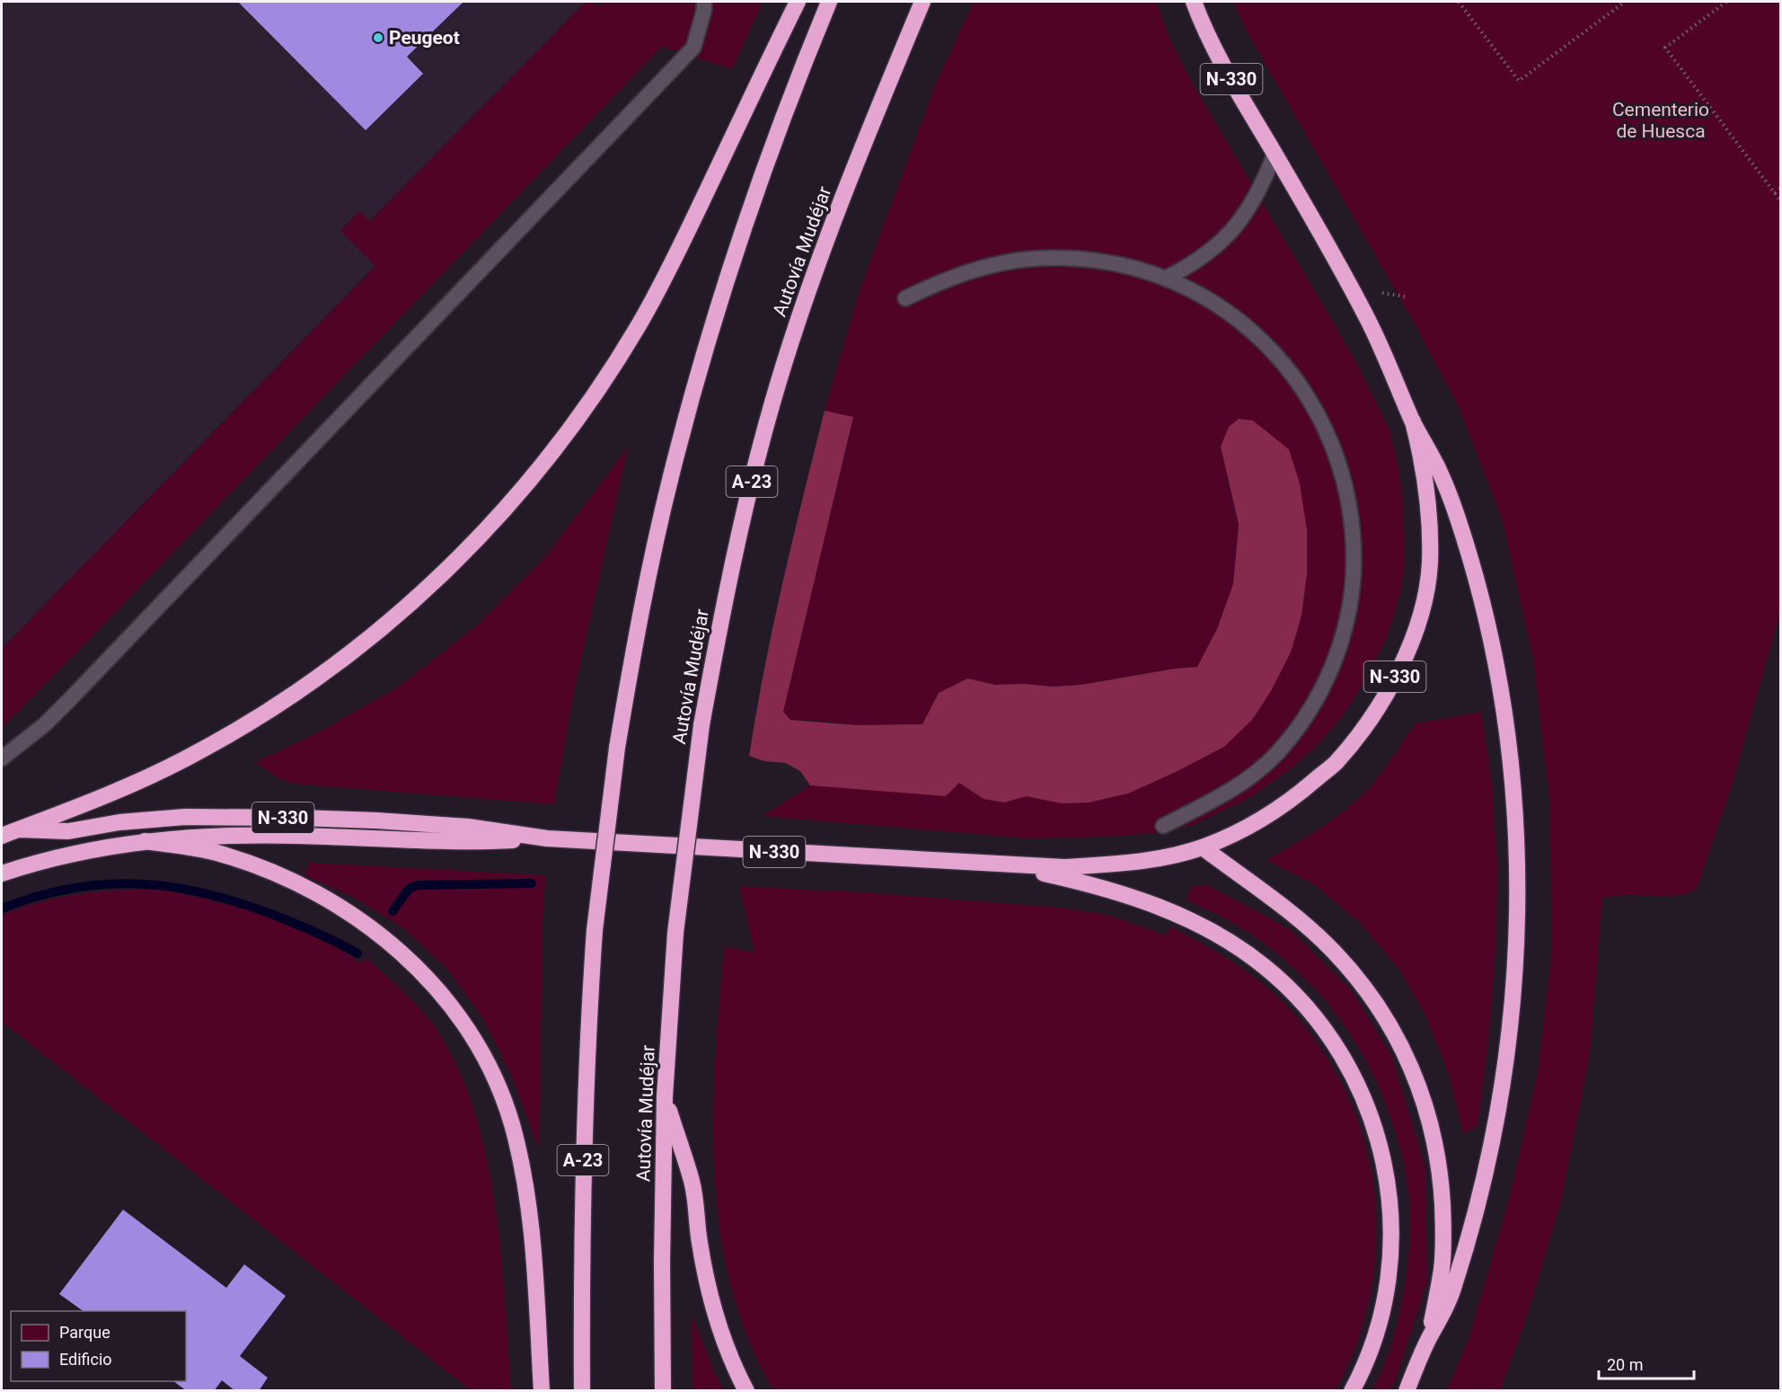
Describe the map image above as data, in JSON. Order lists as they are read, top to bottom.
{
  "streets": {
    "highway": ["N-330", "Autovía Mudéjar", "A-23"]
  },
  "parks": ["Cementerio de Huesca"],
  "places": ["Peugeot"],
  "legend": ["Parque", "Edificio"],
  "scale_bar": "20 m"
}
